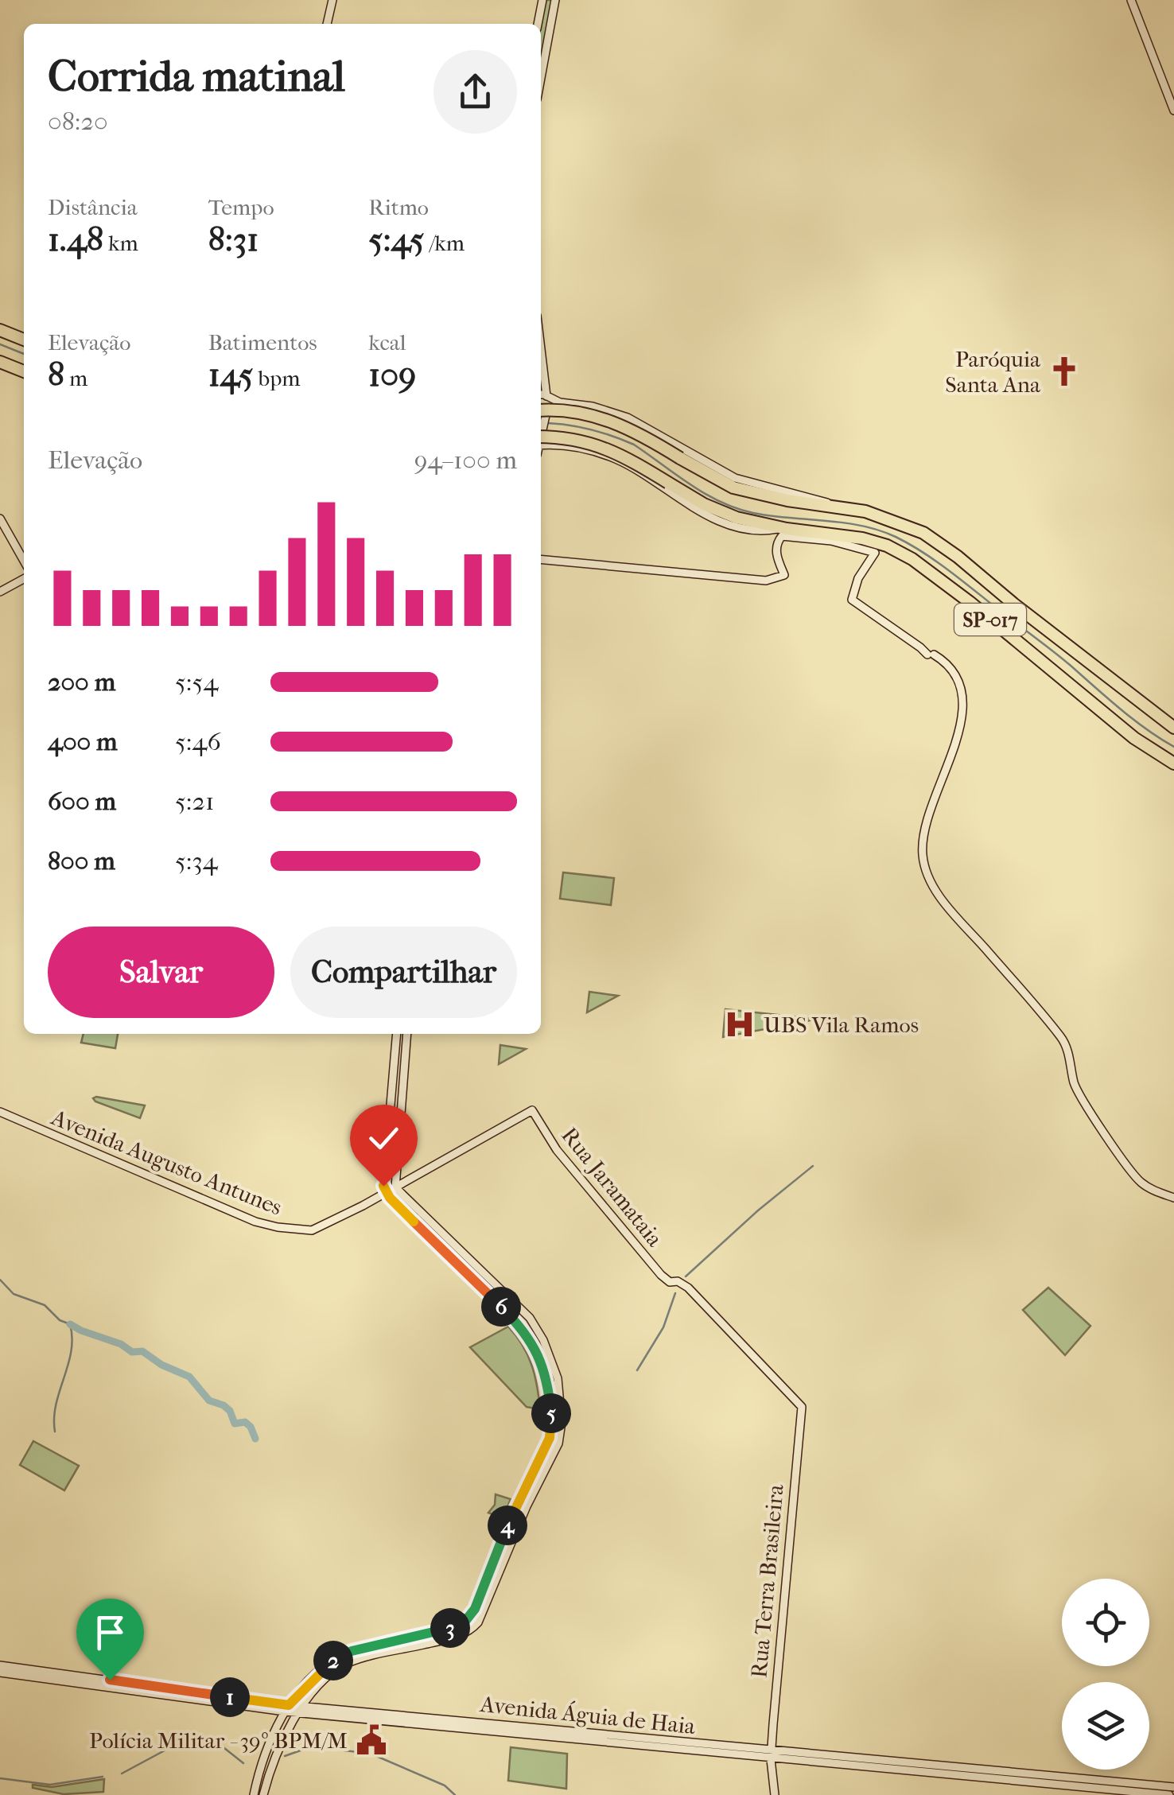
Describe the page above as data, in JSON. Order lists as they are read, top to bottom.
{
  "streets": {
    "highway": ["SP-017"],
    "main road": [
      "Avenida Augusto Antunes",
      "Rua Jaramataia",
      "Rua Terra Brasileira",
      "Avenida Águia de Haia"
    ]
  },
  "crossings": [
    ["Avenida Augusto Antunes", "Rua Jaramataia"],
    ["Rua Jaramataia", "Rua Terra Brasileira"],
    ["Rua Terra Brasileira", "Avenida Águia de Haia"]
  ],
  "places": {
    "church": ["Paróquia Santa Ana"],
    "hospital": ["UBS Vila Ramos"],
    "public building": ["Polícia Militar - 39º BPM/M"]
  },
  "page": {
    "heading": ["Corrida matinal", "08:20"],
    "stats": [
      ["Distância", "1.48 km"],
      ["Tempo", "8:31"],
      ["Ritmo", "5:45 /km"],
      ["Elevação", "8 m"],
      ["Batimentos", "145 bpm"],
      ["kcal", "109"]
    ],
    "chart": ["Elevação", "94–100 m"],
    "list": [
      {
        "name": "200 m",
        "note": "5:54"
      },
      {
        "name": "400 m",
        "note": "5:46"
      },
      {
        "name": "600 m",
        "note": "5:21"
      },
      {
        "name": "800 m",
        "note": "5:34"
      }
    ],
    "buttons": ["Salvar", "Compartilhar"],
    "pins": [
      "6",
      "5",
      "4",
      "3",
      "2",
      "1"
    ]
  }
}
